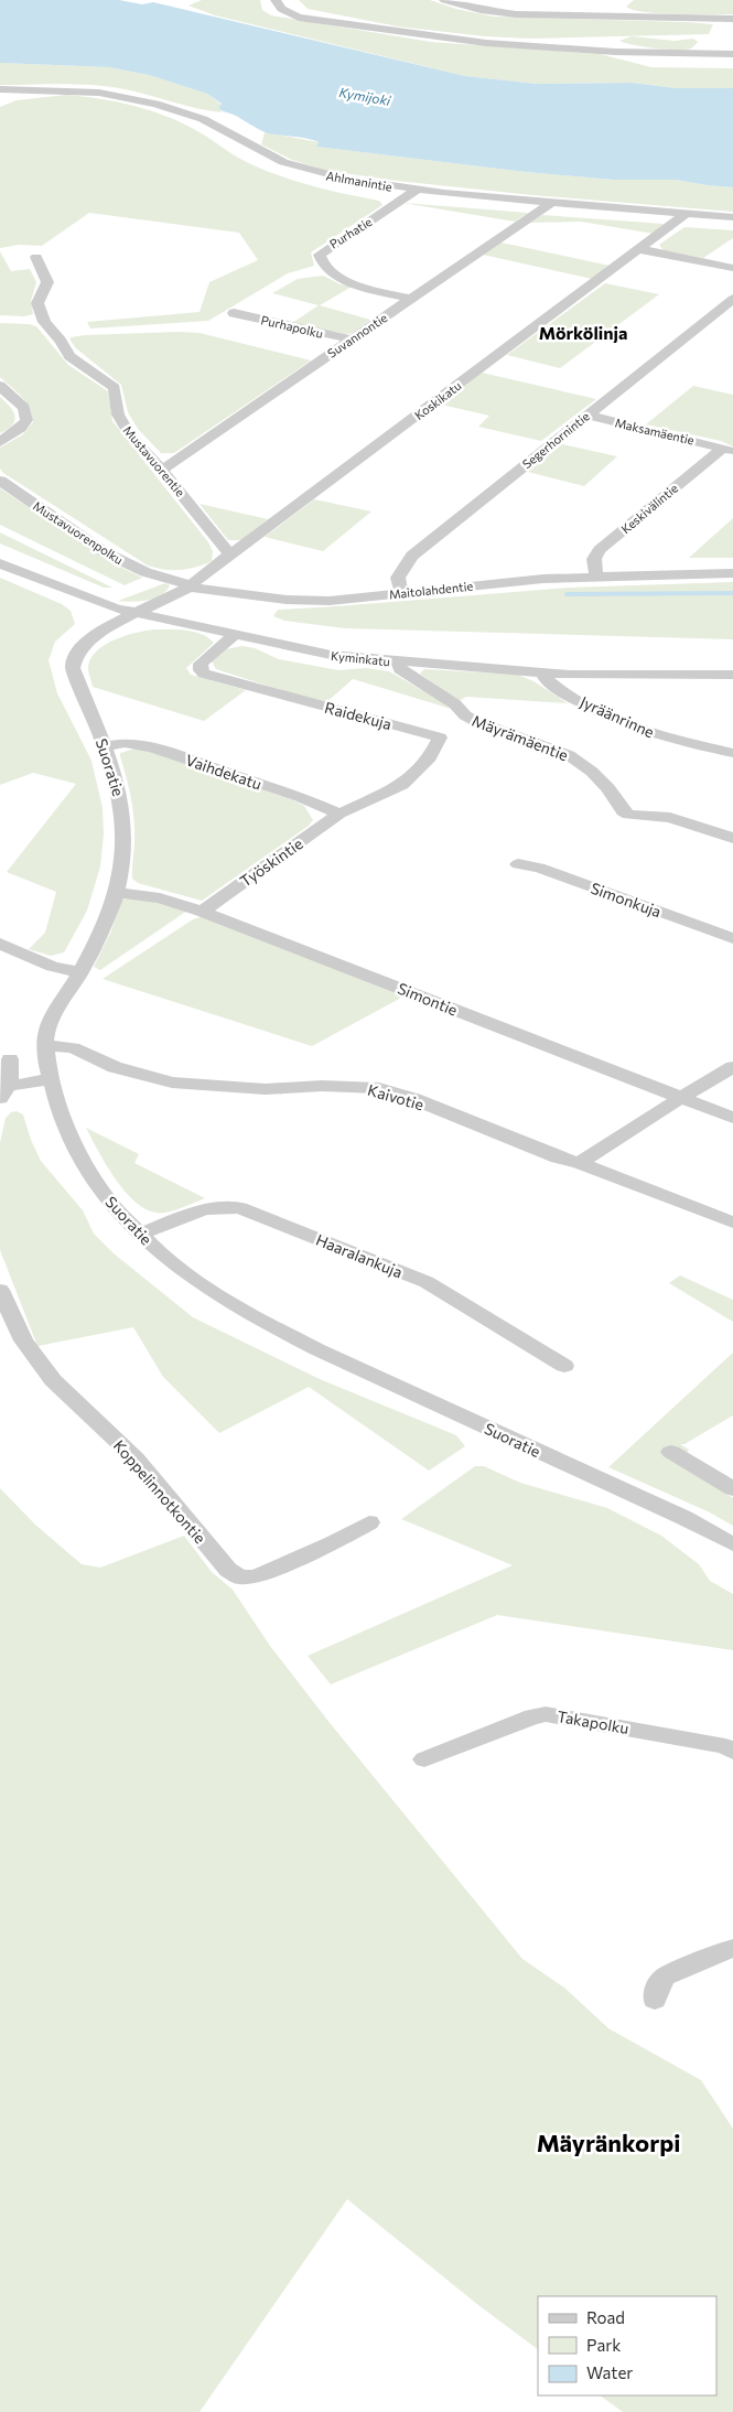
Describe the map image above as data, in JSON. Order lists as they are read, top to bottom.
{
  "streets": {
    "street": [
      "Ahlmanintie",
      "Purhatie",
      "Purhapolku",
      "Suvannontie",
      "Koskikatu",
      "Maksamäentie",
      "Segerhornintie",
      "Mustavuorentie",
      "Keskivälintie",
      "Mustavuorenpolku",
      "Maitolahdentie",
      "Kyminkatu",
      "Raidekuja",
      "Jyräänrinne",
      "Mäyrämäentie",
      "Suoratie",
      "Vaihdekatu",
      "Työskintie",
      "Simonkuja",
      "Simontie",
      "Kaivotie",
      "Haaralankuja",
      "Koppelinnotkontie",
      "Takapolku"
    ]
  },
  "crossings": [
    ["Ahlmanintie", "Purhatie"],
    ["Ahlmanintie", "Suvannontie"],
    ["Ahlmanintie", "Koskikatu"],
    ["Purhatie", "Suvannontie"],
    ["Purhapolku", "Suvannontie"],
    ["Suvannontie", "Mustavuorentie"],
    ["Koskikatu", "Mustavuorentie"],
    ["Koskikatu", "Mustavuorenpolku"],
    ["Koskikatu", "Maitolahdentie"],
    ["Maksamäentie", "Segerhornintie"],
    ["Maksamäentie", "Keskivälintie"],
    ["Segerhornintie", "Maitolahdentie"],
    ["Keskivälintie", "Maitolahdentie"],
    ["Mustavuorenpolku", "Maitolahdentie"],
    ["Kyminkatu", "Raidekuja"],
    ["Kyminkatu", "Jyräänrinne"],
    ["Kyminkatu", "Mäyrämäentie"],
    ["Kyminkatu", "Suoratie"],
    ["Raidekuja", "Vaihdekatu"],
    ["Raidekuja", "Työskintie"],
    ["Suoratie", "Vaihdekatu"],
    ["Suoratie", "Simontie"],
    ["Suoratie", "Kaivotie"],
    ["Suoratie", "Haaralankuja"],
    ["Vaihdekatu", "Työskintie"],
    ["Työskintie", "Simontie"]
  ],
  "districts": ["Mörkölinja", "Mäyränkorpi"],
  "water": ["Kymijoki"],
  "legend": ["Road", "Park", "Water"]
}
